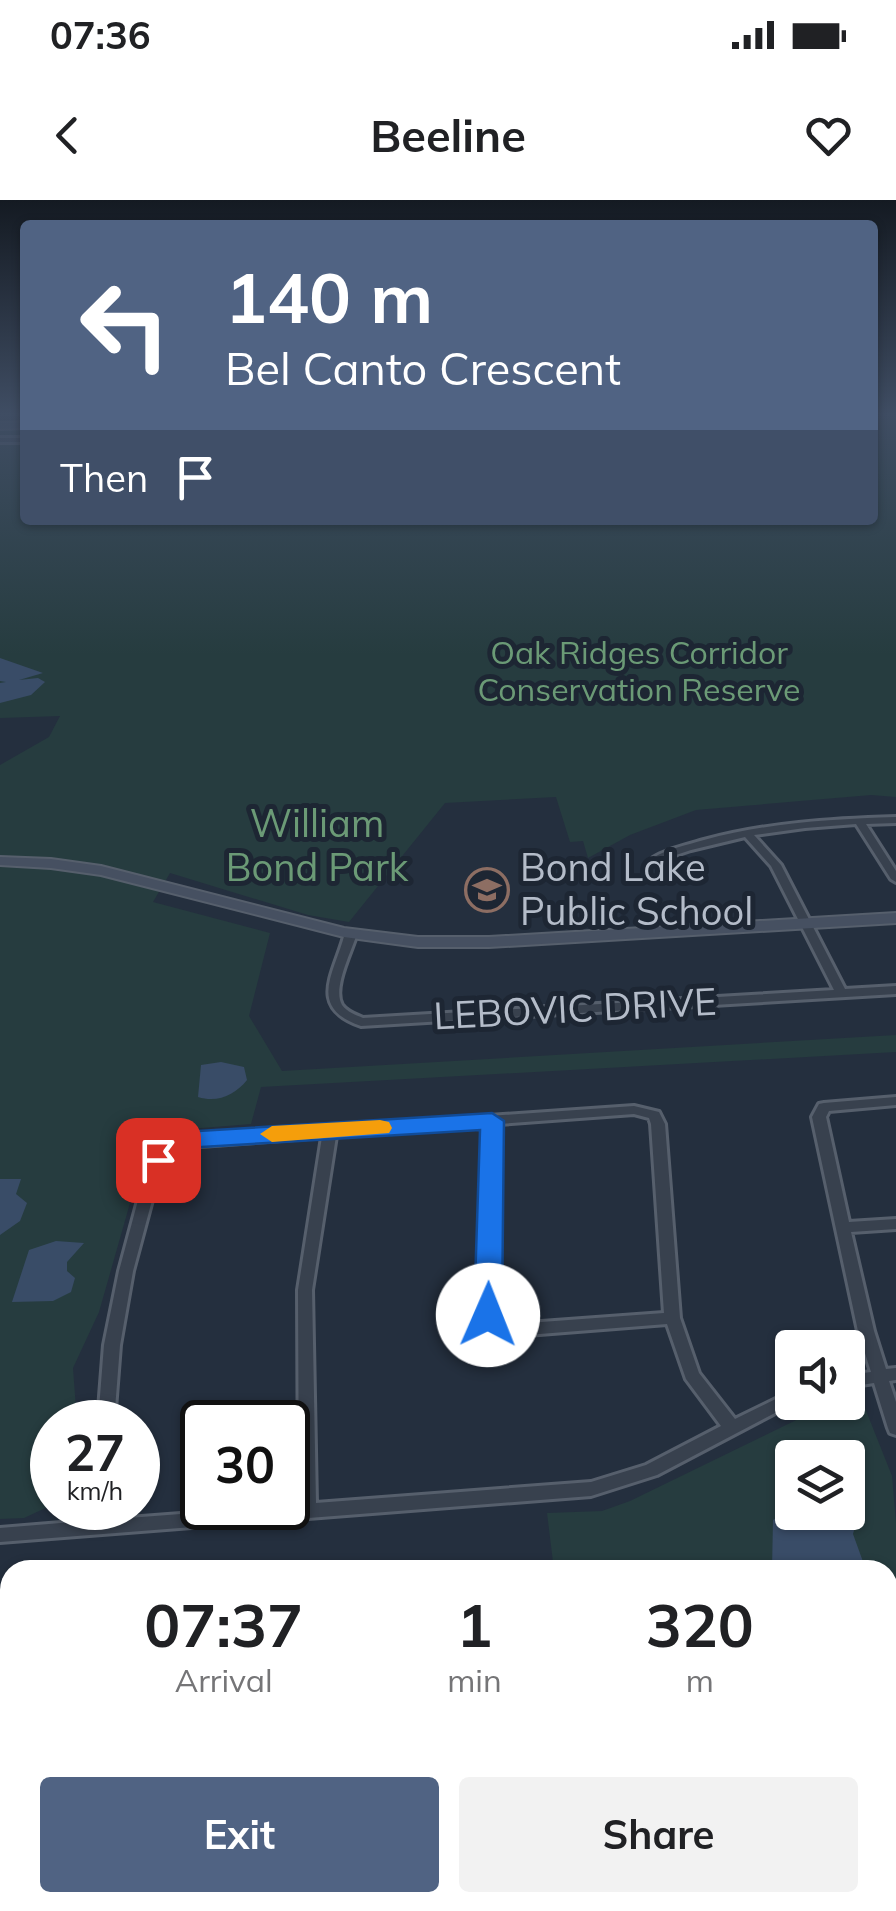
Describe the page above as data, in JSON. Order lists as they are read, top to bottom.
{
  "streets": {
    "street": ["LEBOVIC DRIVE"]
  },
  "parks": ["Oak Ridges Corridor Conservation Reserve", "William Bond Park"],
  "places": {
    "school or university": ["Bond Lake Public School"]
  },
  "page": {
    "status": "07:36",
    "header": "Beeline",
    "turn": ["140 m", "Bel Canto Crescent"],
    "then": "Then",
    "speed": "27 km/h",
    "limit": "30",
    "eta": [
      "07:37",
      "Arrival",
      "1",
      "min",
      "320",
      "m"
    ],
    "buttons": ["Exit", "Share"]
  }
}
